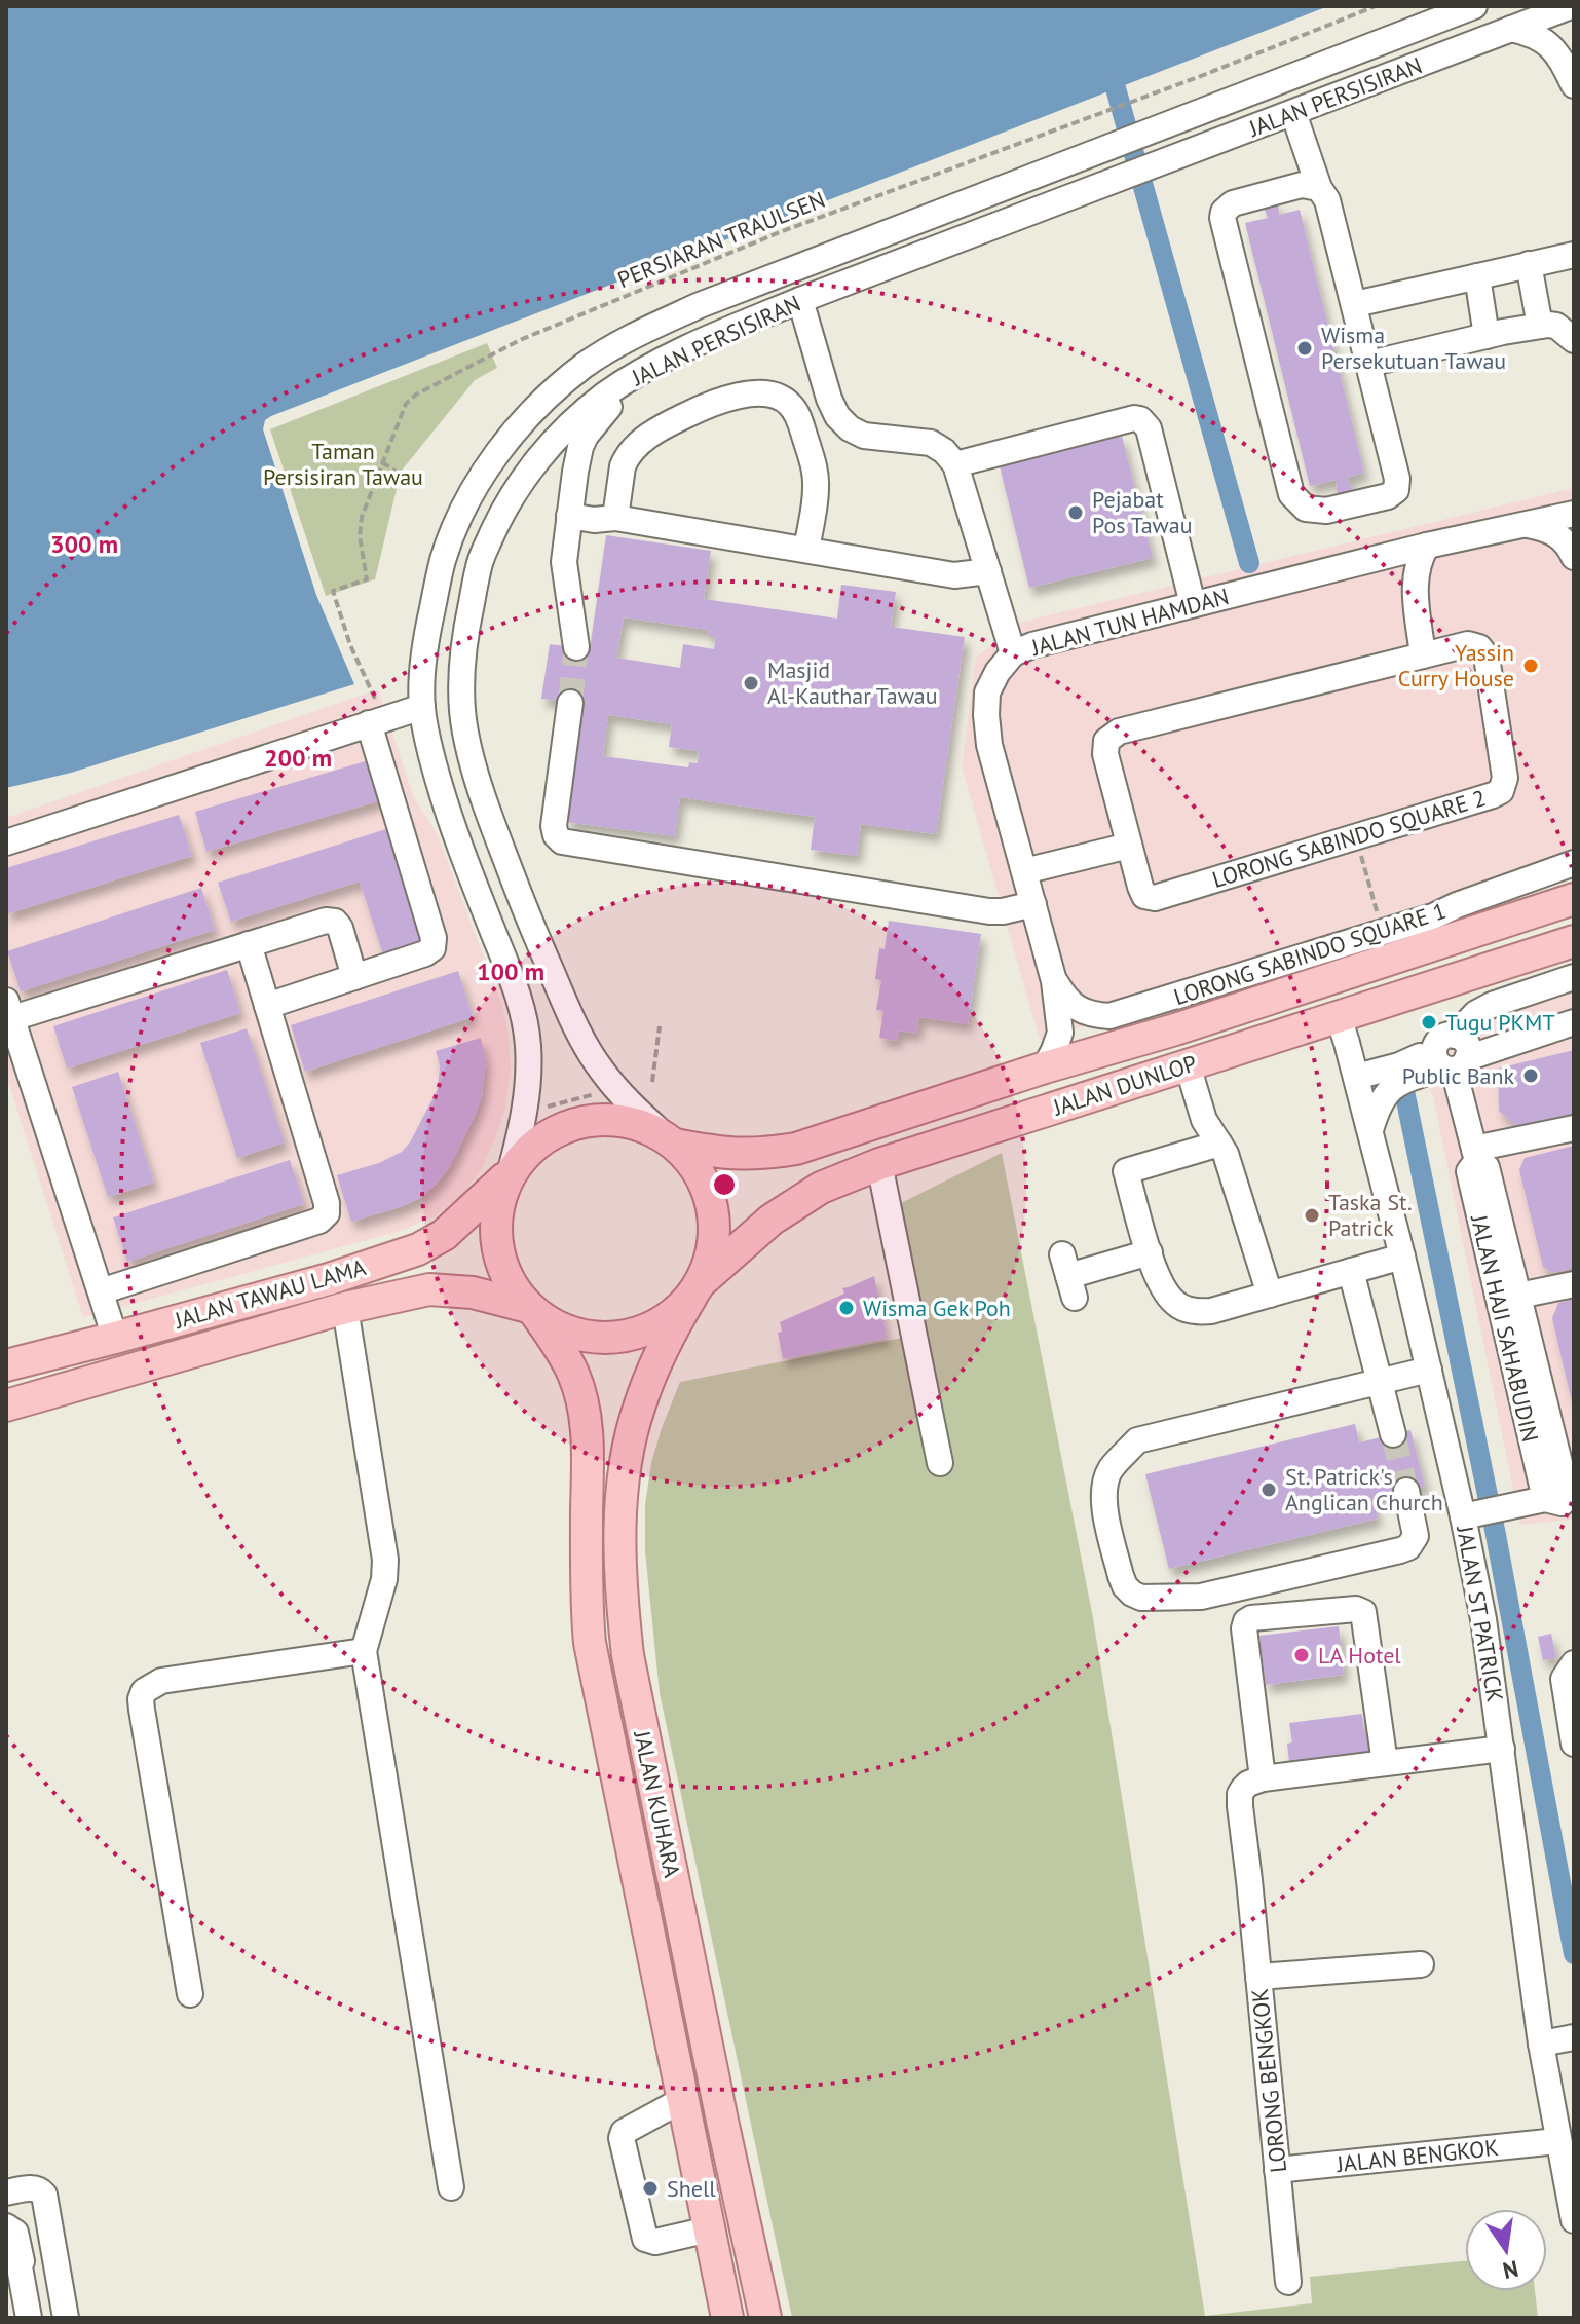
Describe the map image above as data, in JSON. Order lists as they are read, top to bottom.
{
  "streets": {
    "main road": ["JALAN DUNLOP", "JALAN TAWAU LAMA", "JALAN KUHARA"],
    "street": [
      "JALAN PERSISIRAN",
      "JALAN TUN HAMDAN",
      "LORONG SABINDO SQUARE 2",
      "LORONG SABINDO SQUARE 1",
      "JALAN HAJI SAHABUDIN",
      "JALAN ST PATRICK",
      "LORONG BENGKOK",
      "JALAN BENGKOK"
    ],
    "path": ["PERSIARAN TRAULSEN"]
  },
  "crossings": [
    ["JALAN PERSISIRAN", "JALAN DUNLOP"],
    ["JALAN PERSISIRAN", "JALAN TAWAU LAMA"],
    ["JALAN PERSISIRAN", "JALAN KUHARA"],
    ["JALAN TUN HAMDAN", "LORONG SABINDO SQUARE 1"],
    ["JALAN TUN HAMDAN", "JALAN DUNLOP"],
    ["JALAN DUNLOP", "JALAN TAWAU LAMA"],
    ["JALAN DUNLOP", "JALAN ST PATRICK"],
    ["JALAN DUNLOP", "JALAN KUHARA"],
    ["JALAN TAWAU LAMA", "JALAN KUHARA"],
    ["JALAN ST PATRICK", "JALAN BENGKOK"],
    ["LORONG BENGKOK", "JALAN BENGKOK"]
  ],
  "parks": ["Taman Persisiran Tawau"],
  "places": [
    "Wisma Persekutuan Tawau",
    "Pejabat Pos Tawau",
    "Yassin Curry House",
    "Masjid Al-Kauthar Tawau",
    "Tugu PKMT",
    "Public Bank",
    "Taska St. Patrick",
    "Wisma Gek Poh",
    "St. Patrick's Anglican Church",
    "LA Hotel",
    "Shell"
  ],
  "north": "bottom",
  "rings": ["300 m", "200 m", "100 m"]
}
